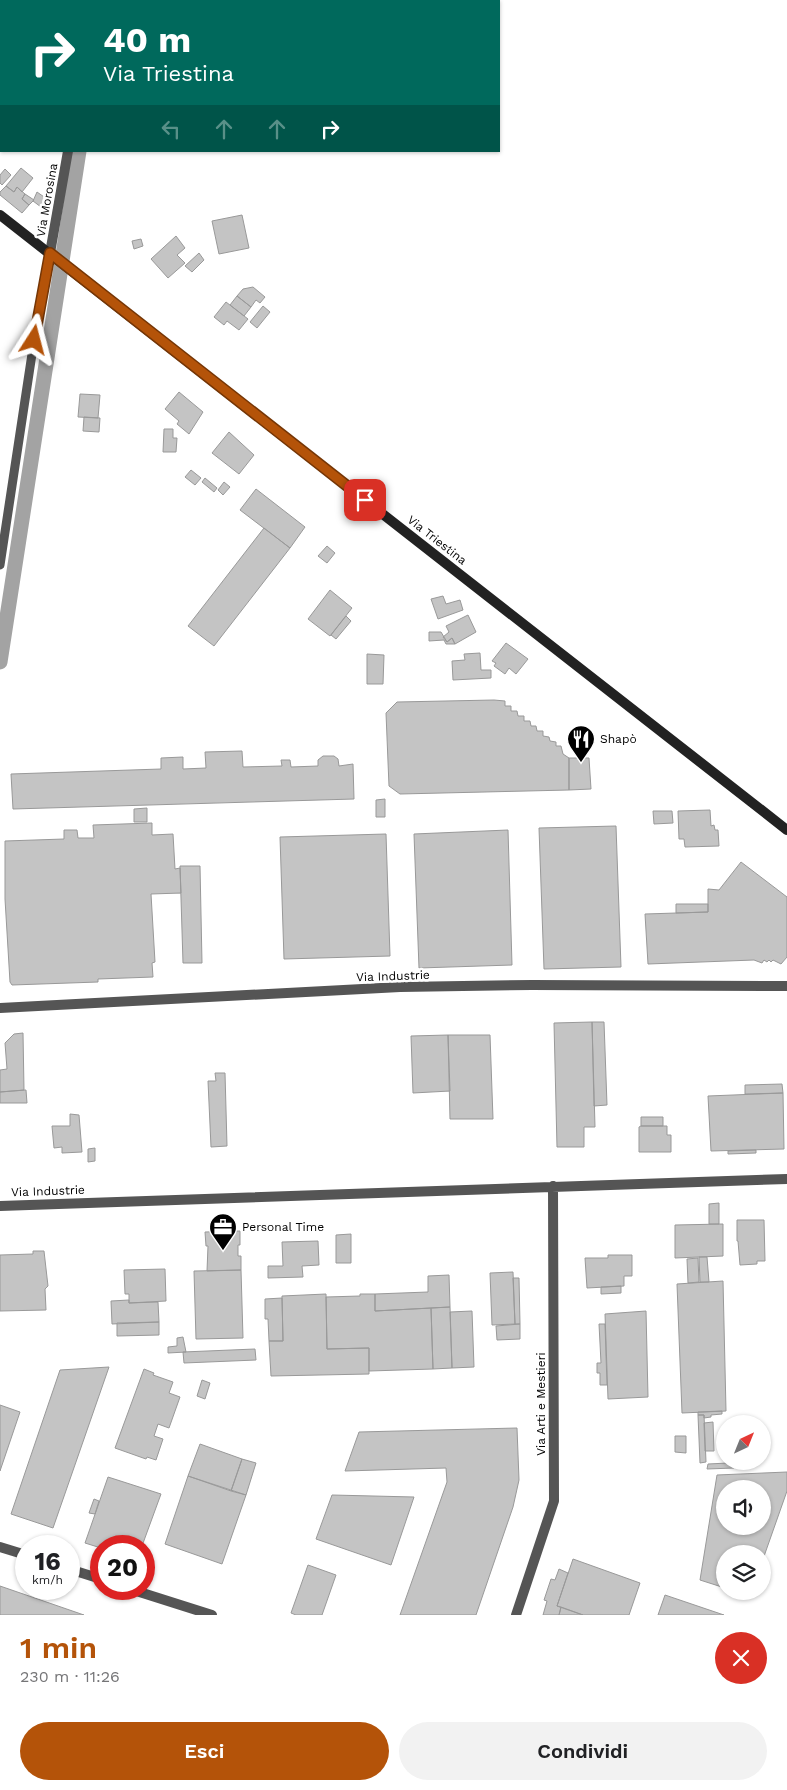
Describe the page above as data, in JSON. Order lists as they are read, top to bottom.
{
  "streets": {
    "main road": ["Via Triestina"],
    "street": ["Via Morosina", "Via Industrie", "Via Arti e Mestieri"]
  },
  "crossings": [
    ["Via Morosina", "Via Triestina"],
    ["Via Industrie", "Via Arti e Mestieri"]
  ],
  "places": {
    "restaurant": ["Shapò"],
    "office": ["Personal Time"]
  },
  "north": "top right",
  "page": {
    "turn": ["40 m", "Via Triestina"],
    "speed": "16 km/h",
    "limit": "20",
    "heading": ["1 min", "230 m · 11:26"],
    "buttons": ["Esci", "Condividi"]
  }
}
